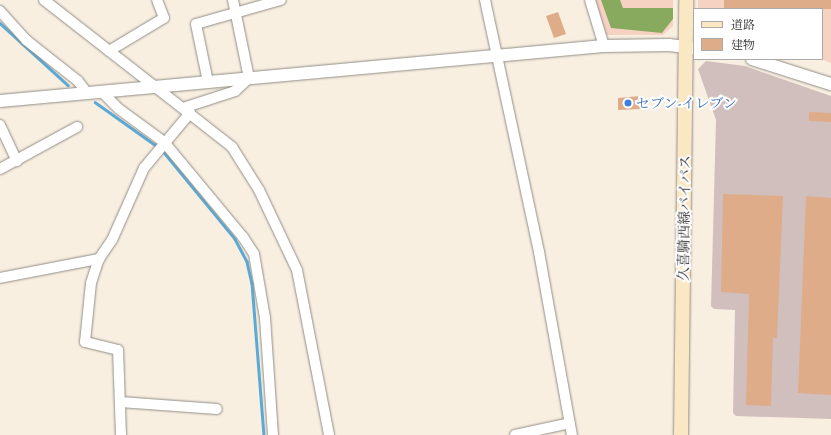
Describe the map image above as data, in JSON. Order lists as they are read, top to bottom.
{
  "streets": {
    "main road": ["久喜騎西線バイパス"]
  },
  "places": ["セブン-イレブン"],
  "legend": ["道路", "建物"]
}
